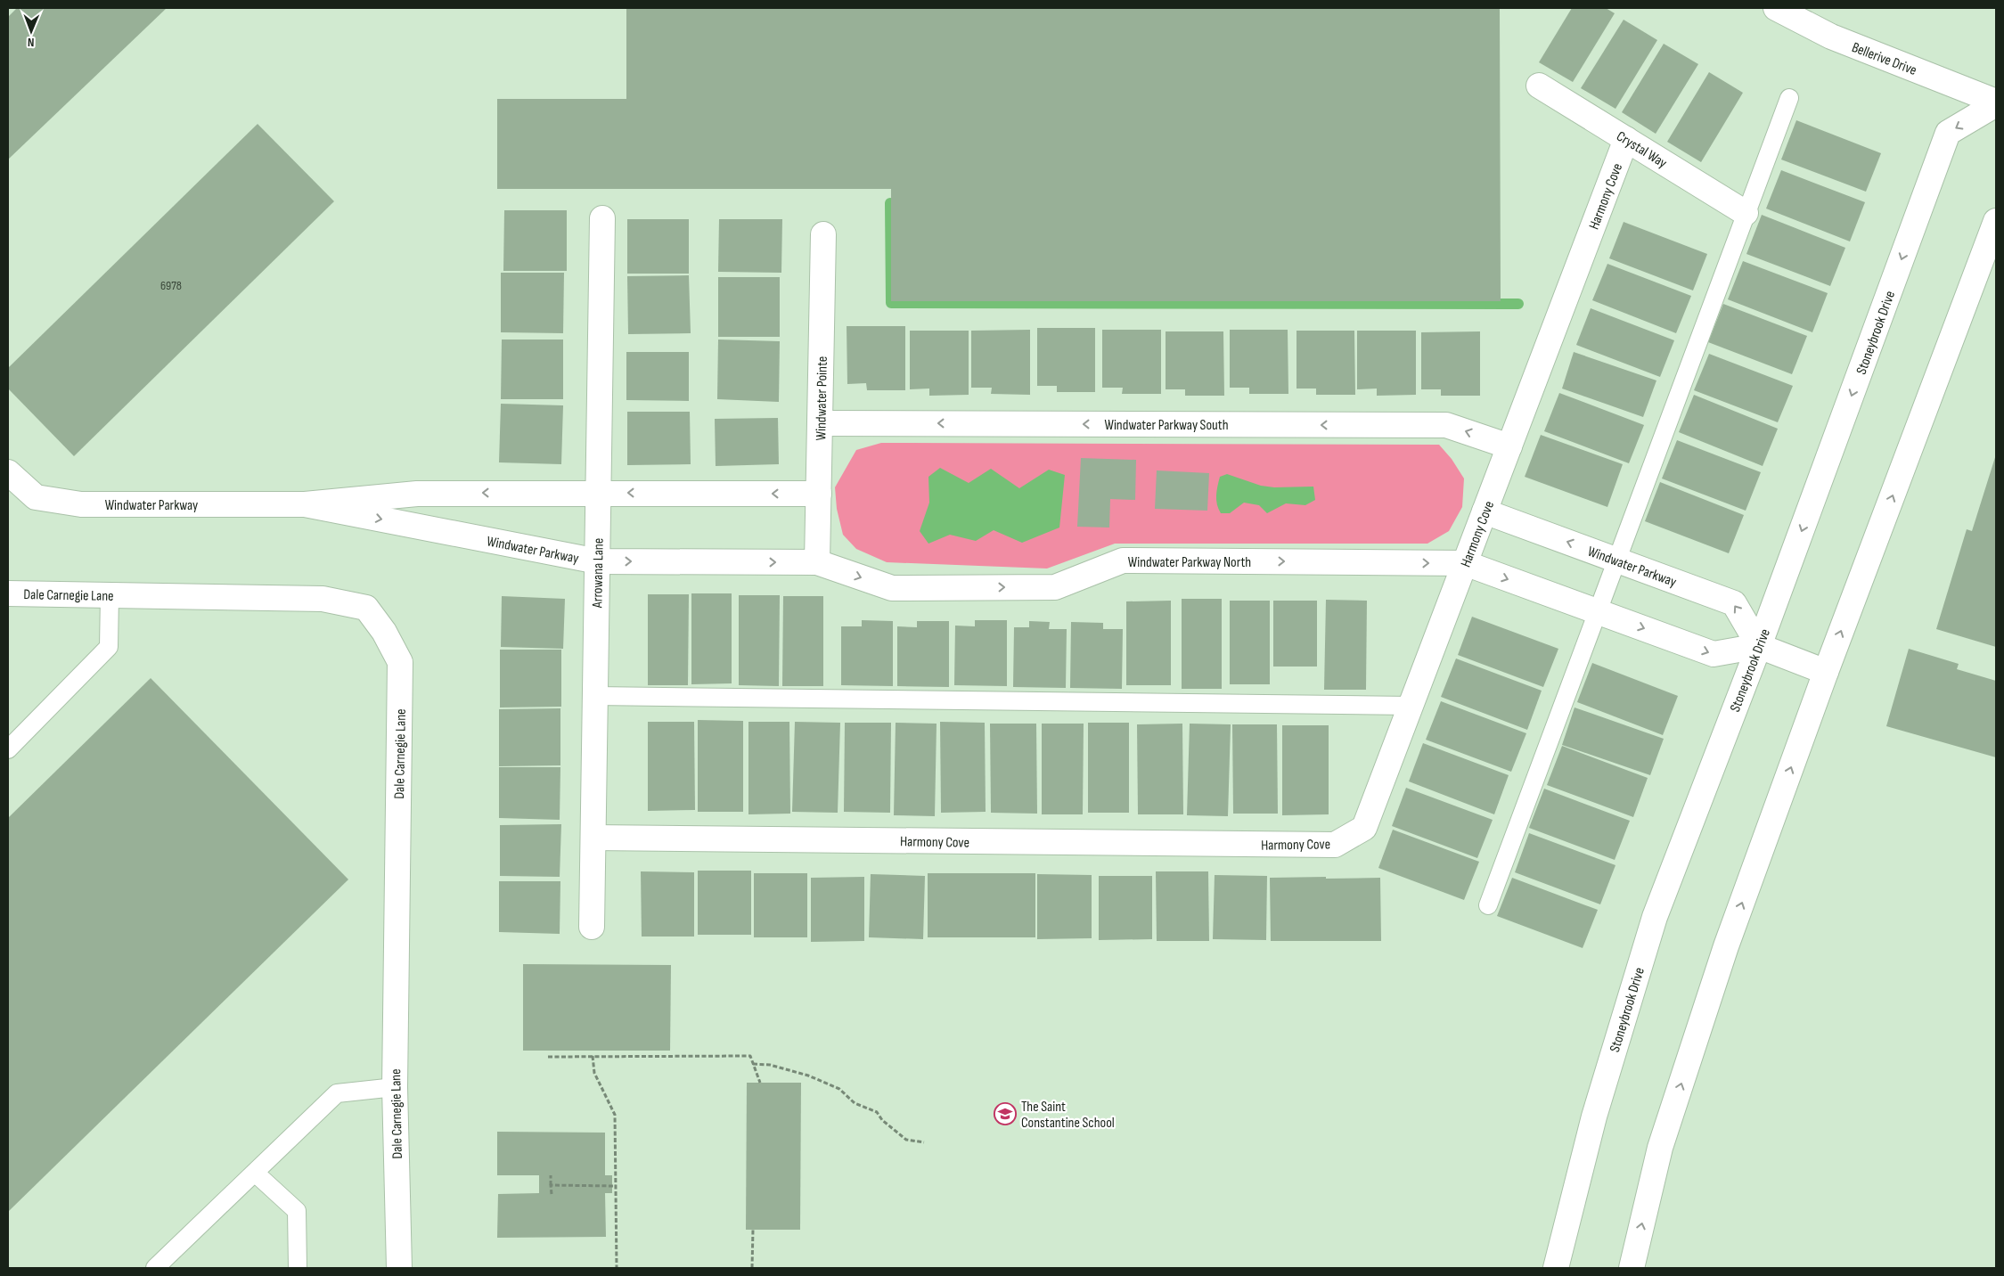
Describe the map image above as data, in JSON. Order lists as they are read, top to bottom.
{
  "streets": {
    "street": [
      "Bellerive Drive",
      "Crystal Way",
      "Harmony Cove",
      "Stoneybrook Drive",
      "Windwater Pointe",
      "Windwater Parkway South",
      "Windwater Parkway",
      "Windwater Parkway North",
      "Arrowana Lane",
      "Dale Carnegie Lane"
    ]
  },
  "crossings": [
    ["Bellerive Drive", "Stoneybrook Drive"],
    ["Crystal Way", "Harmony Cove"],
    ["Harmony Cove", "Windwater Parkway South"],
    ["Harmony Cove", "Windwater Parkway"],
    ["Harmony Cove", "Windwater Parkway North"],
    ["Harmony Cove", "Arrowana Lane"],
    ["Stoneybrook Drive", "Windwater Parkway"],
    ["Windwater Pointe", "Windwater Parkway South"],
    ["Windwater Pointe", "Windwater Parkway"],
    ["Windwater Pointe", "Windwater Parkway North"],
    ["Windwater Parkway", "Windwater Parkway North"],
    ["Windwater Parkway", "Arrowana Lane"]
  ],
  "one_way": ["Windwater Parkway South", "Windwater Parkway North"],
  "places": {
    "school or university": ["The Saint Constantine School"]
  },
  "house_numbers": ["6978"],
  "north": "bottom"
}
